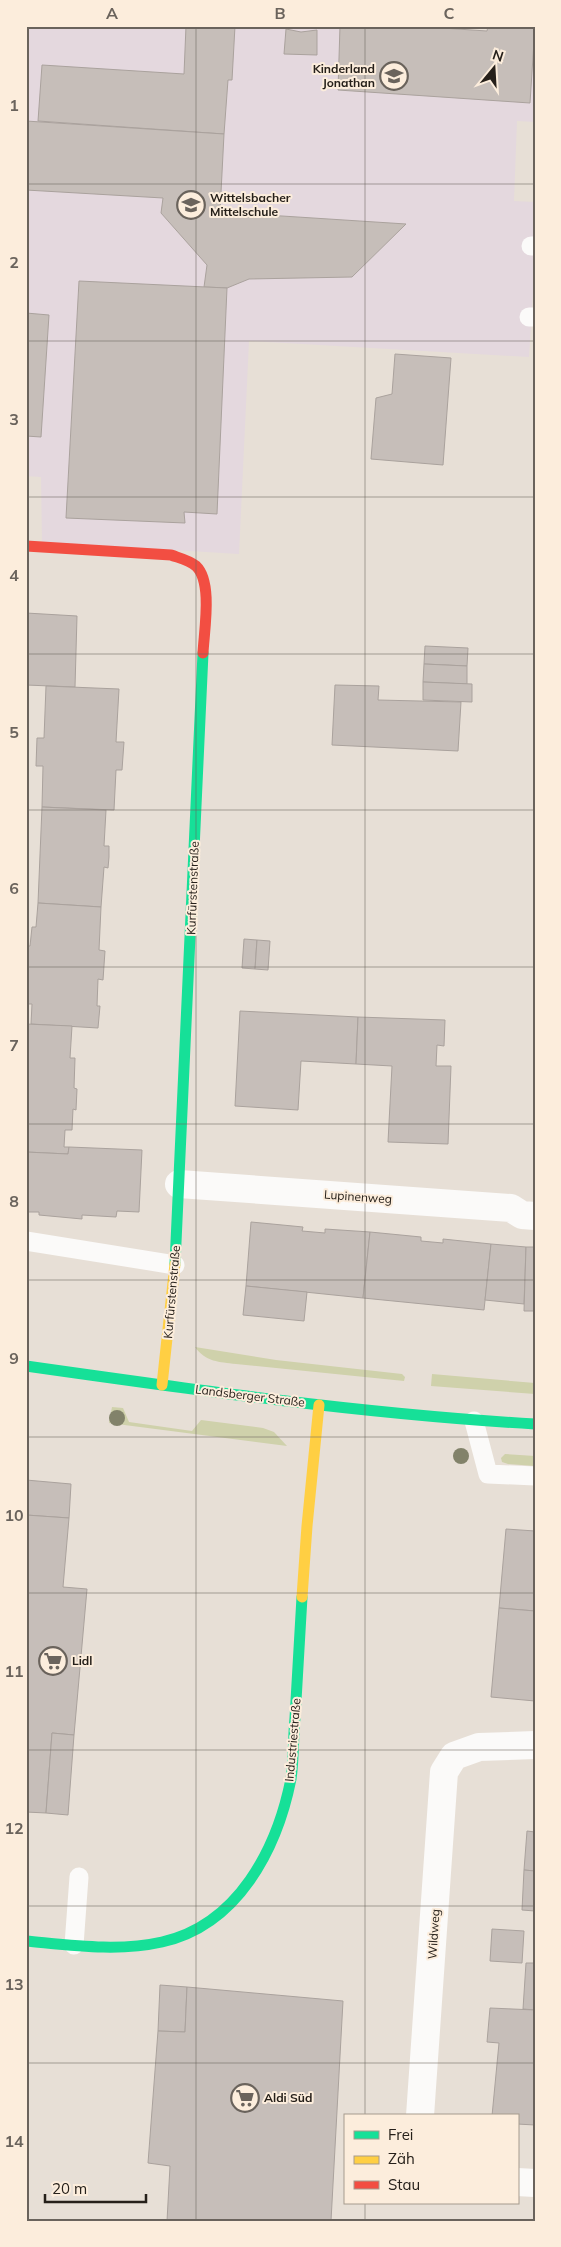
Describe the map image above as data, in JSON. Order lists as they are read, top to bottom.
{
  "streets": {
    "street": [
      "Kurfürstenstraße",
      "Lupinenweg",
      "Landsberger Straße",
      "Industriestraße",
      "Wildweg"
    ]
  },
  "crossings": [
    ["Kurfürstenstraße", "Lupinenweg"],
    ["Kurfürstenstraße", "Landsberger Straße"],
    ["Landsberger Straße", "Industriestraße"]
  ],
  "places": {
    "school or university": ["Kinderland Jonathan", "Wittelsbacher Mittelschule"],
    "supermarket": ["Lidl", "Aldi Süd"]
  },
  "legend": ["Frei", "Zäh", "Stau"],
  "scale_bar": "20 m",
  "north": "top",
  "grid": {
    "columns": ["A", "B", "C"],
    "rows": [
      "1",
      "2",
      "3",
      "4",
      "5",
      "6",
      "7",
      "8",
      "9",
      "10",
      "11",
      "12",
      "13",
      "14"
    ]
  }
}
